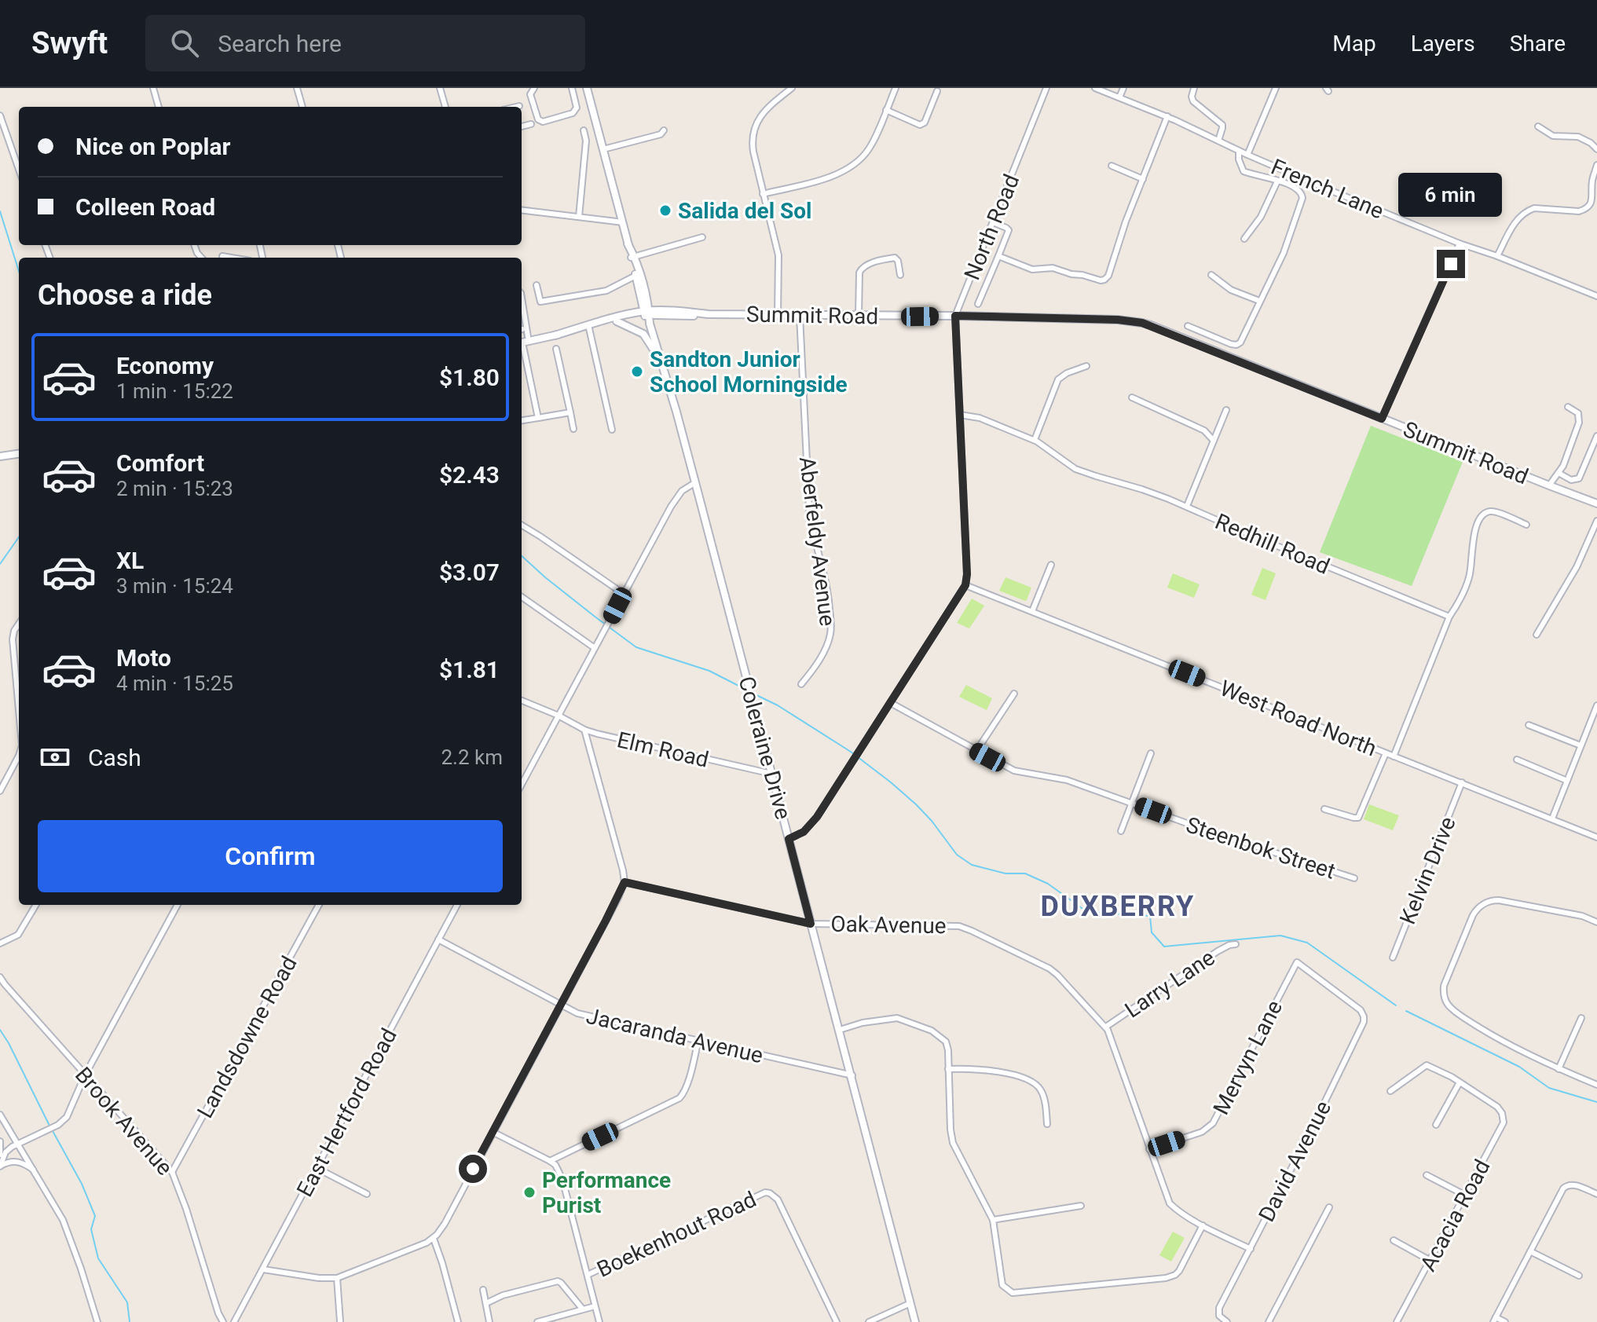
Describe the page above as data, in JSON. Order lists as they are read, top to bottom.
{
  "streets": {
    "main road": ["Summit Road", "Coleraine Drive"],
    "street": [
      "French Lane",
      "North Road",
      "Aberfeldy Avenue",
      "Redhill Road",
      "West Road North",
      "Elm Road",
      "Steenbok Street",
      "Kelvin Drive",
      "Oak Avenue",
      "Larry Lane",
      "Jacaranda Avenue",
      "Landsdowne Road",
      "Mervyn Lane",
      "East Hertford Road",
      "Brook Avenue",
      "David Avenue",
      "Acacia Road",
      "Boekenhout Road"
    ]
  },
  "crossings": [
    ["North Road", "Summit Road"],
    ["North Road", "Redhill Road"],
    ["North Road", "West Road North"],
    ["Summit Road", "Aberfeldy Avenue"],
    ["Summit Road", "Coleraine Drive"],
    ["West Road North", "Kelvin Drive"],
    ["Coleraine Drive", "Elm Road"],
    ["Coleraine Drive", "Oak Avenue"],
    ["Coleraine Drive", "Jacaranda Avenue"],
    ["Oak Avenue", "Larry Lane"],
    ["Oak Avenue", "Mervyn Lane"],
    ["Oak Avenue", "David Avenue"],
    ["Jacaranda Avenue", "East Hertford Road"],
    ["Landsdowne Road", "Brook Avenue"],
    ["Mervyn Lane", "David Avenue"]
  ],
  "districts": ["DUXBERRY"],
  "places": ["Salida del Sol", "Sandton Junior School Morningside", "Performance Purist"],
  "page": {
    "header": "Swyft",
    "search": "Search here",
    "nav": ["Map", "Layers", "Share"],
    "banner": ["Nice on Poplar", "Colleen Road"],
    "bubble": "6 min",
    "heading": "Choose a ride",
    "list": [
      {
        "name": "Economy",
        "note": "1 min · 15:22",
        "value": "$1.80"
      },
      {
        "name": "Comfort",
        "note": "2 min · 15:23",
        "value": "$2.43"
      },
      {
        "name": "XL",
        "note": "3 min · 15:24",
        "value": "$3.07"
      },
      {
        "name": "Moto",
        "note": "4 min · 15:25",
        "value": "$1.81"
      }
    ],
    "pay": ["Cash", "2.2 km"],
    "buttons": "Confirm"
  }
}
